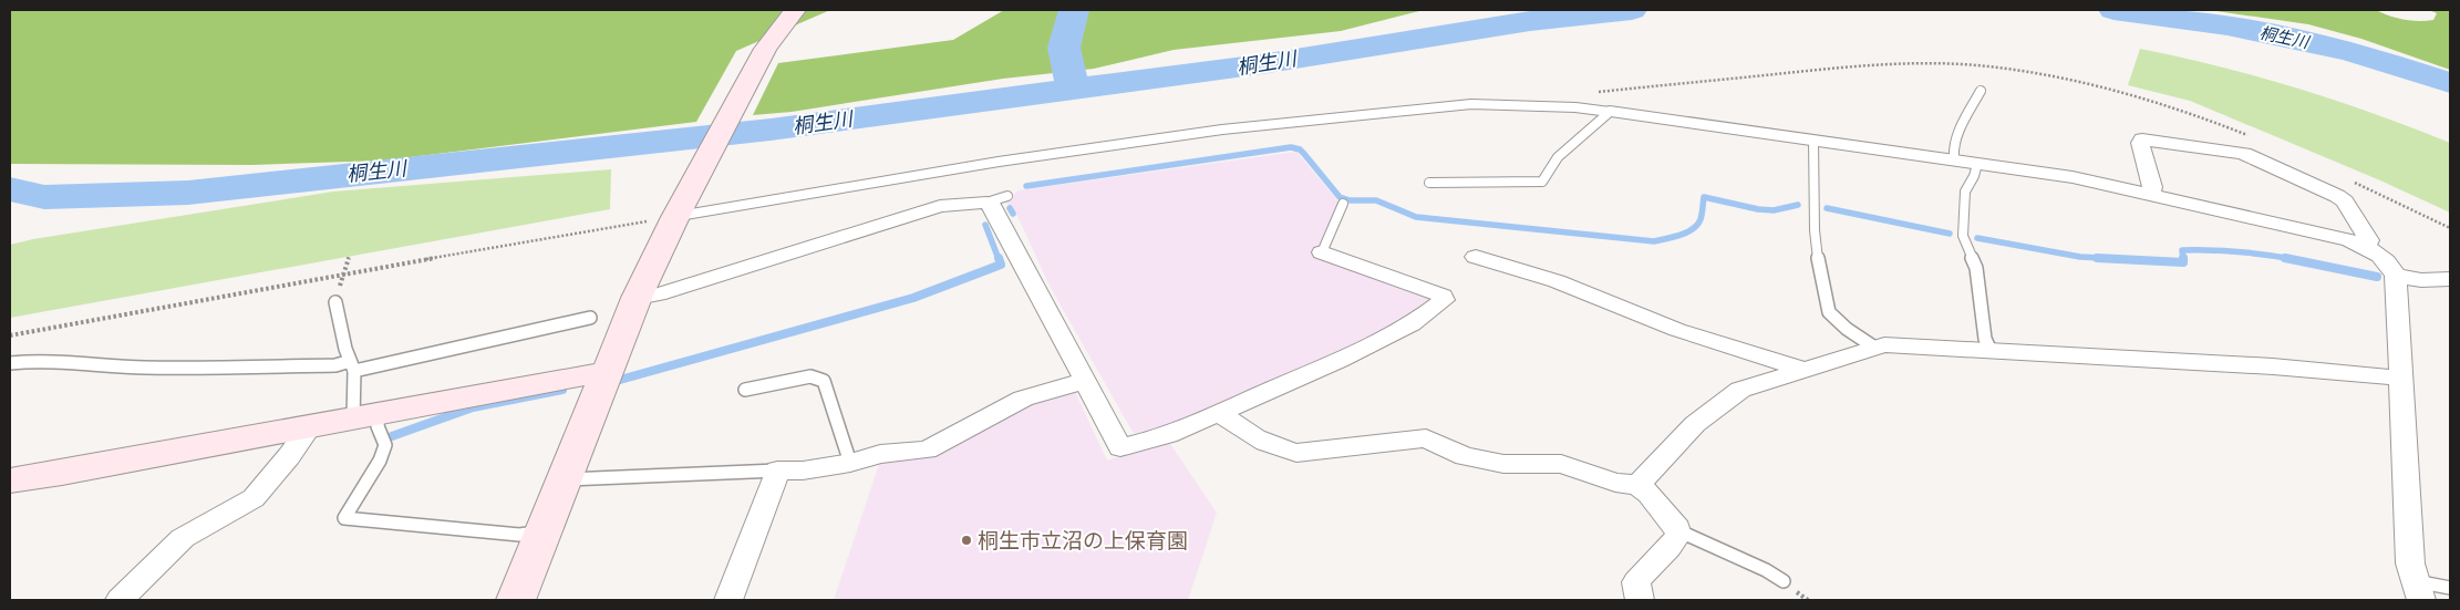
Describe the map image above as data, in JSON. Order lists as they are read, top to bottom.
{
  "water": ["桐生川"],
  "places": ["桐生市立沼の上保育園"]
}
